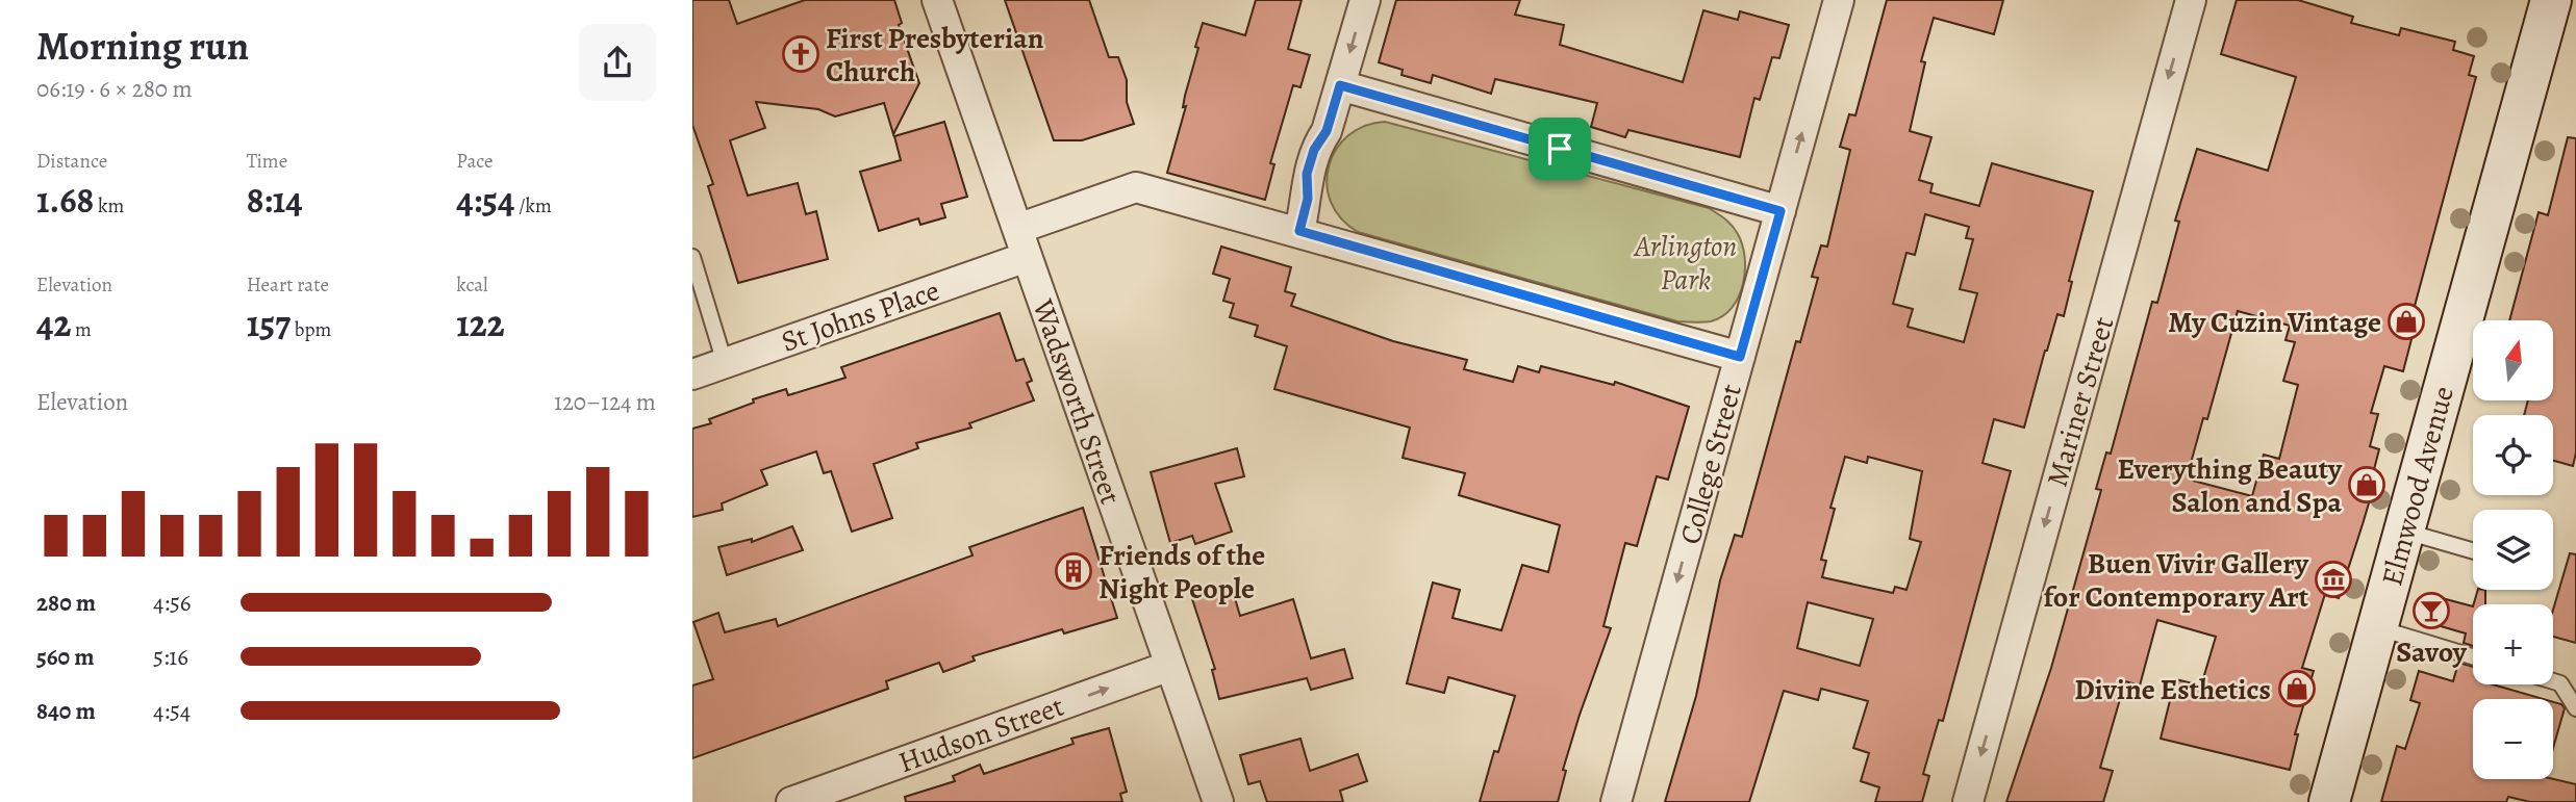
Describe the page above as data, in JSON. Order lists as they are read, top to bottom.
{
  "streets": {
    "street": [
      "St Johns Place",
      "Wadsworth Street",
      "Mariner Street",
      "College Street",
      "Elmwood Avenue",
      "Hudson Street"
    ]
  },
  "crossings": [
    ["St Johns Place", "Wadsworth Street"],
    ["Wadsworth Street", "Hudson Street"]
  ],
  "one_way": ["Mariner Street", "Hudson Street"],
  "parks": ["Arlington Park"],
  "places": {
    "church": ["First Presbyterian Church"],
    "shop": ["My Cuzin Vintage", "Everything Beauty Salon and Spa", "Divine Esthetics"],
    "building": ["Friends of the Night People"],
    "museum": ["Buen Vivir Gallery for Contemporary Art"],
    "bar": ["Savoy"]
  },
  "north": "top",
  "page": {
    "heading": ["Morning run", "06:19 · 6 × 280 m"],
    "stats": [
      ["Distance", "1.68 km"],
      ["Time", "8:14"],
      ["Pace", "4:54 /km"],
      ["Elevation", "42 m"],
      ["Heart rate", "157 bpm"],
      ["kcal", "122"]
    ],
    "map_buttons": ["+", "−"],
    "chart": ["Elevation", "120–124 m"],
    "list": [
      {
        "name": "280 m",
        "note": "4:56"
      },
      {
        "name": "560 m",
        "note": "5:16"
      },
      {
        "name": "840 m",
        "note": "4:54"
      }
    ]
  }
}
